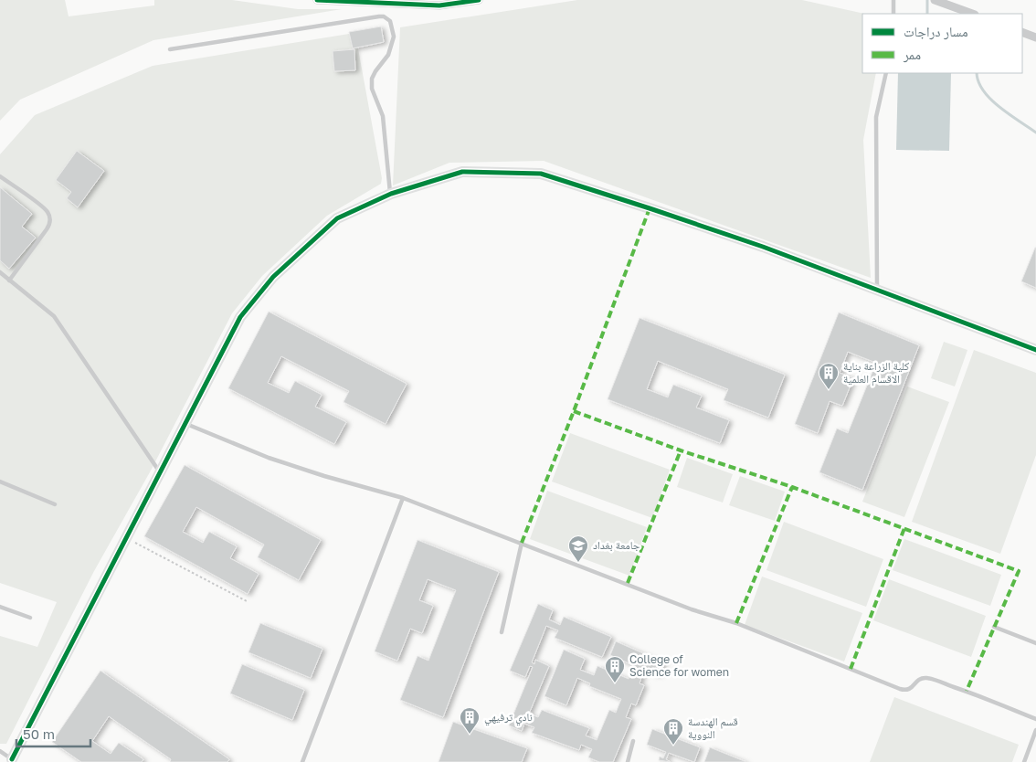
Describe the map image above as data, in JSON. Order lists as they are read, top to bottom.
{
  "places": {
    "building": [
      "كلية الزراعة بناية الاقسام العلمية",
      "College of Science for women",
      "نادي ترفيهي",
      "قسم الهندسة النووية"
    ],
    "school or university": ["جامعة بغداد"]
  },
  "legend": ["مسار دراجات", "ممر"],
  "scale_bar": "50 m"
}
